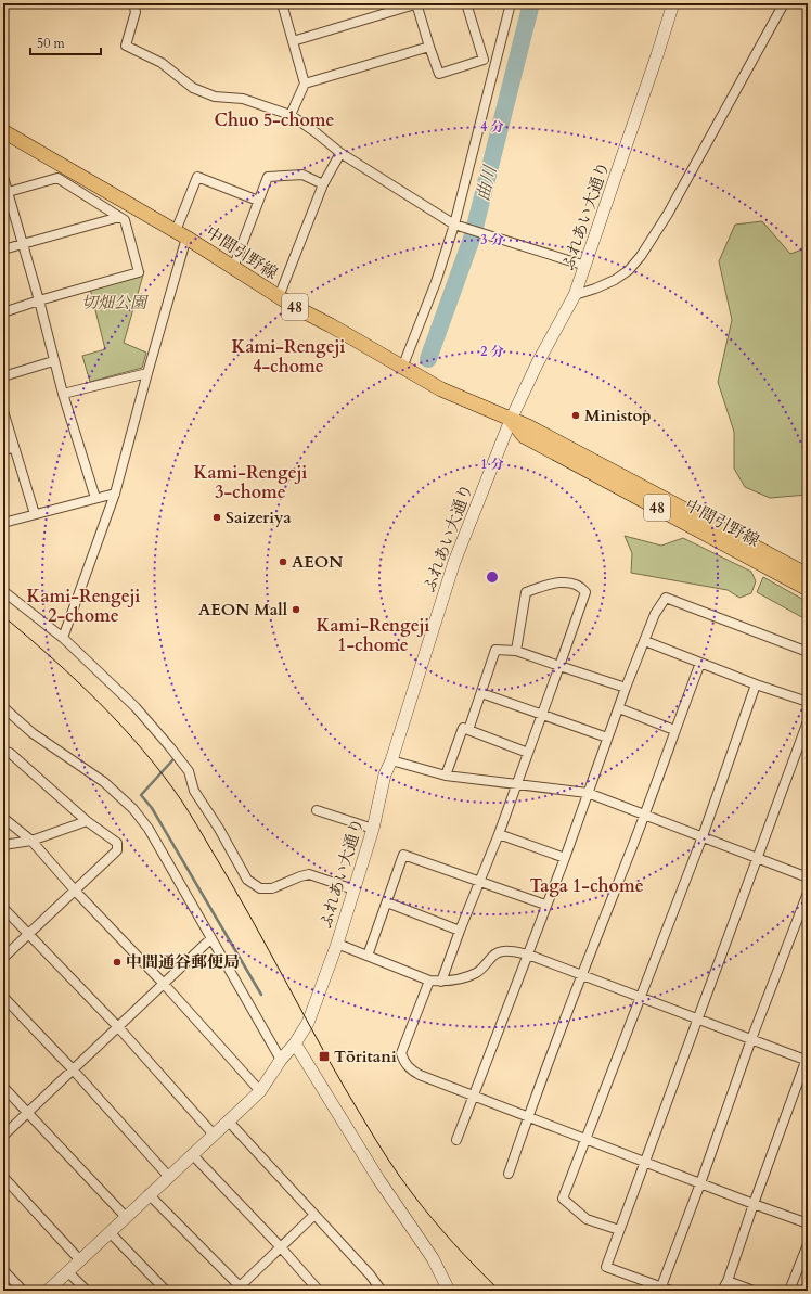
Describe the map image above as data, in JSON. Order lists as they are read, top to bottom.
{
  "streets": {
    "main road": ["中間引野線", "48"],
    "street": ["ふれあい大通り"]
  },
  "crossings": [
    ["ふれあい大通り", "中間引野線"]
  ],
  "districts": [
    "Chuo 5-chome",
    "Kami-Rengeji 4-chome",
    "Kami-Rengeji 3-chome",
    "Kami-Rengeji 2-chome",
    "Kami-Rengeji 1-chome",
    "Taga 1-chome"
  ],
  "water": ["曲川"],
  "parks": ["切畑公園"],
  "places": {
    "other": [
      "Ministop",
      "Saizeriya",
      "AEON",
      "AEON Mall",
      "中間通谷郵便局"
    ],
    "transit": ["Tōritani"]
  },
  "scale_bar": "50 m",
  "rings": [
    "4 分",
    "3 分",
    "2 分",
    "1 分"
  ]
}
